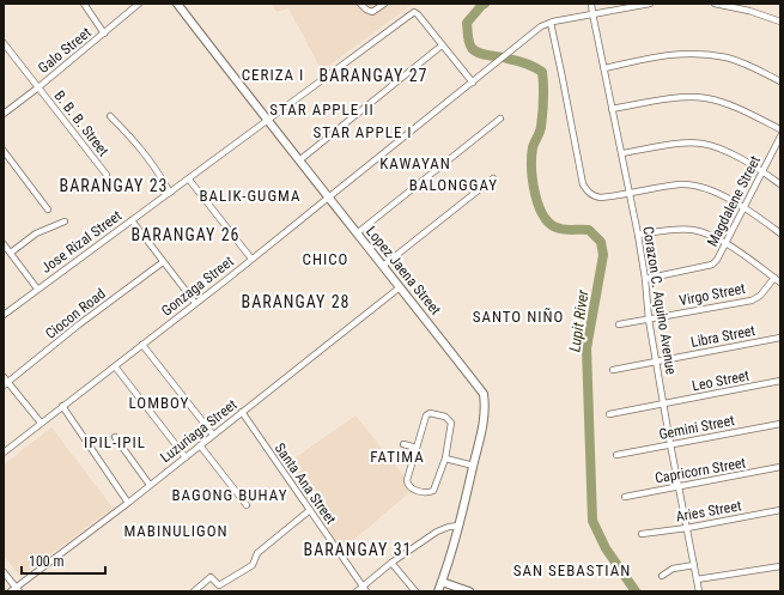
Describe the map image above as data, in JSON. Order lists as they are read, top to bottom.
{
  "streets": {
    "main road": ["Lopez Jaena Street"],
    "street": [
      "Galo Street",
      "B. B. B. Street",
      "Magdalene Street",
      "Jose Rizal Street",
      "Gonzaga Street",
      "Virgo Street",
      "Corazon C. Aquino Avenue",
      "Ciocon Road",
      "Libra Street",
      "Leo Street",
      "Gemini Street",
      "Luzuriaga Street",
      "Capricorn Street",
      "Santa Ana Street",
      "Aries Street"
    ]
  },
  "crossings": [
    ["Galo Street", "B. B. B. Street"],
    ["Magdalene Street", "Corazon C. Aquino Avenue"],
    ["Jose Rizal Street", "Lopez Jaena Street"],
    ["Lopez Jaena Street", "Gonzaga Street"],
    ["Lopez Jaena Street", "Luzuriaga Street"],
    ["Gonzaga Street", "Corazon C. Aquino Avenue"],
    ["Virgo Street", "Corazon C. Aquino Avenue"],
    ["Corazon C. Aquino Avenue", "Libra Street"],
    ["Corazon C. Aquino Avenue", "Leo Street"],
    ["Corazon C. Aquino Avenue", "Gemini Street"],
    ["Corazon C. Aquino Avenue", "Capricorn Street"],
    ["Corazon C. Aquino Avenue", "Aries Street"],
    ["Luzuriaga Street", "Santa Ana Street"]
  ],
  "districts": [
    "CERIZA I",
    "BARANGAY 27",
    "STAR APPLE II",
    "STAR APPLE I",
    "KAWAYAN",
    "BALONGGAY",
    "BARANGAY 23",
    "BALIK-GUGMA",
    "BARANGAY 26",
    "CHICO",
    "BARANGAY 28",
    "SANTO NIÑO",
    "LOMBOY",
    "IPIL-IPIL",
    "FATIMA",
    "BAGONG BUHAY",
    "MABINULIGON",
    "BARANGAY 31",
    "SAN SEBASTIAN"
  ],
  "water": ["Lupit River"],
  "scale_bar": "100 m"
}
